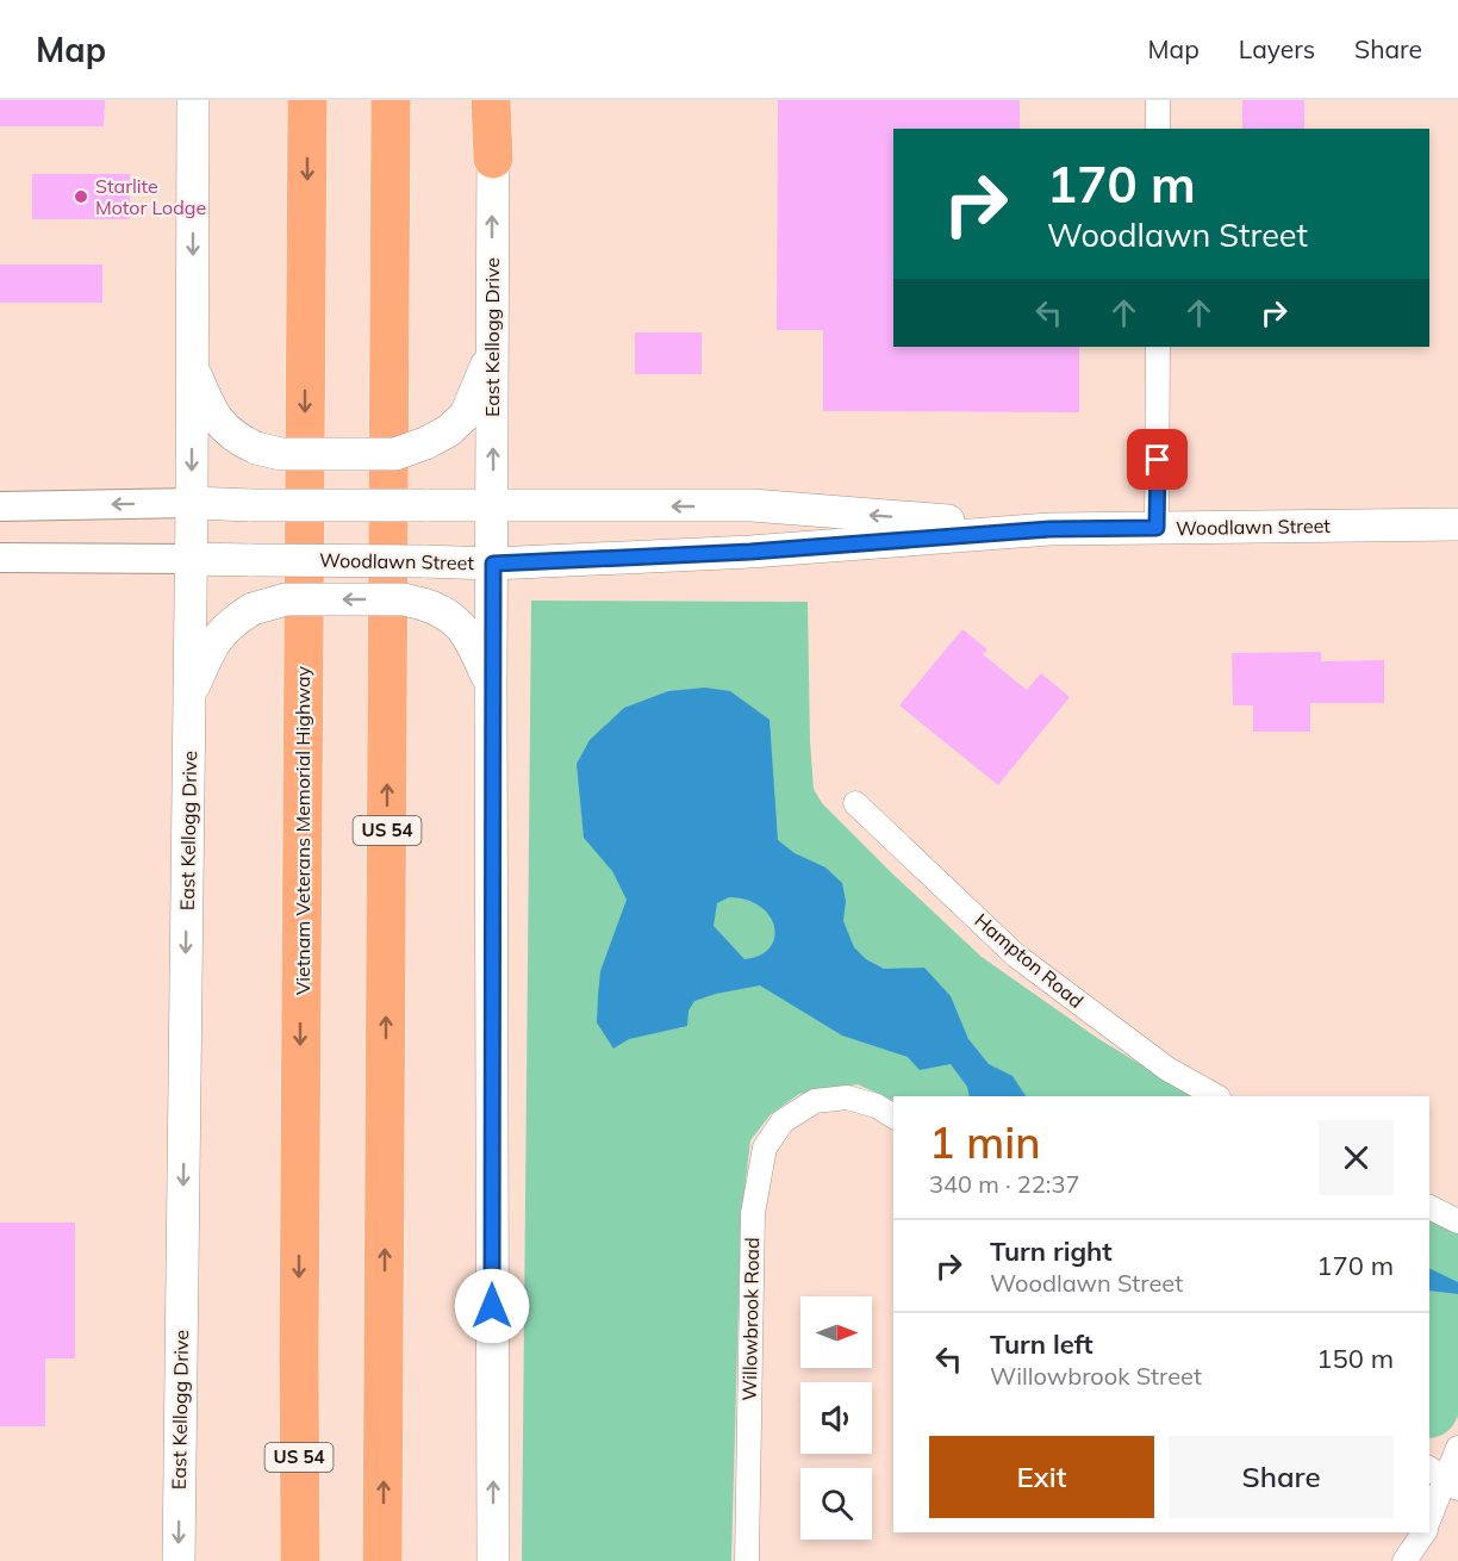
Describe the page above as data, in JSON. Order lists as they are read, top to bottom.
{
  "streets": {
    "highway": ["Vietnam Veterans Memorial Highway", "US 54"],
    "main road": ["East Kellogg Drive", "Woodlawn Street"],
    "street": ["Hampton Road", "Willowbrook Road"]
  },
  "crossings": [
    ["East Kellogg Drive", "Woodlawn Street"]
  ],
  "places": ["Starlite Motor Lodge"],
  "north": "right",
  "page": {
    "header": "Map",
    "nav": ["Map", "Layers", "Share"],
    "turn": ["170 m", "Woodlawn Street"],
    "heading": ["1 min", "340 m · 22:37"],
    "list": [
      {
        "name": "Turn right",
        "note": "Woodlawn Street",
        "value": "170 m"
      },
      {
        "name": "Turn left",
        "note": "Willowbrook Street",
        "value": "150 m"
      }
    ],
    "buttons": ["Exit", "Share"]
  }
}
